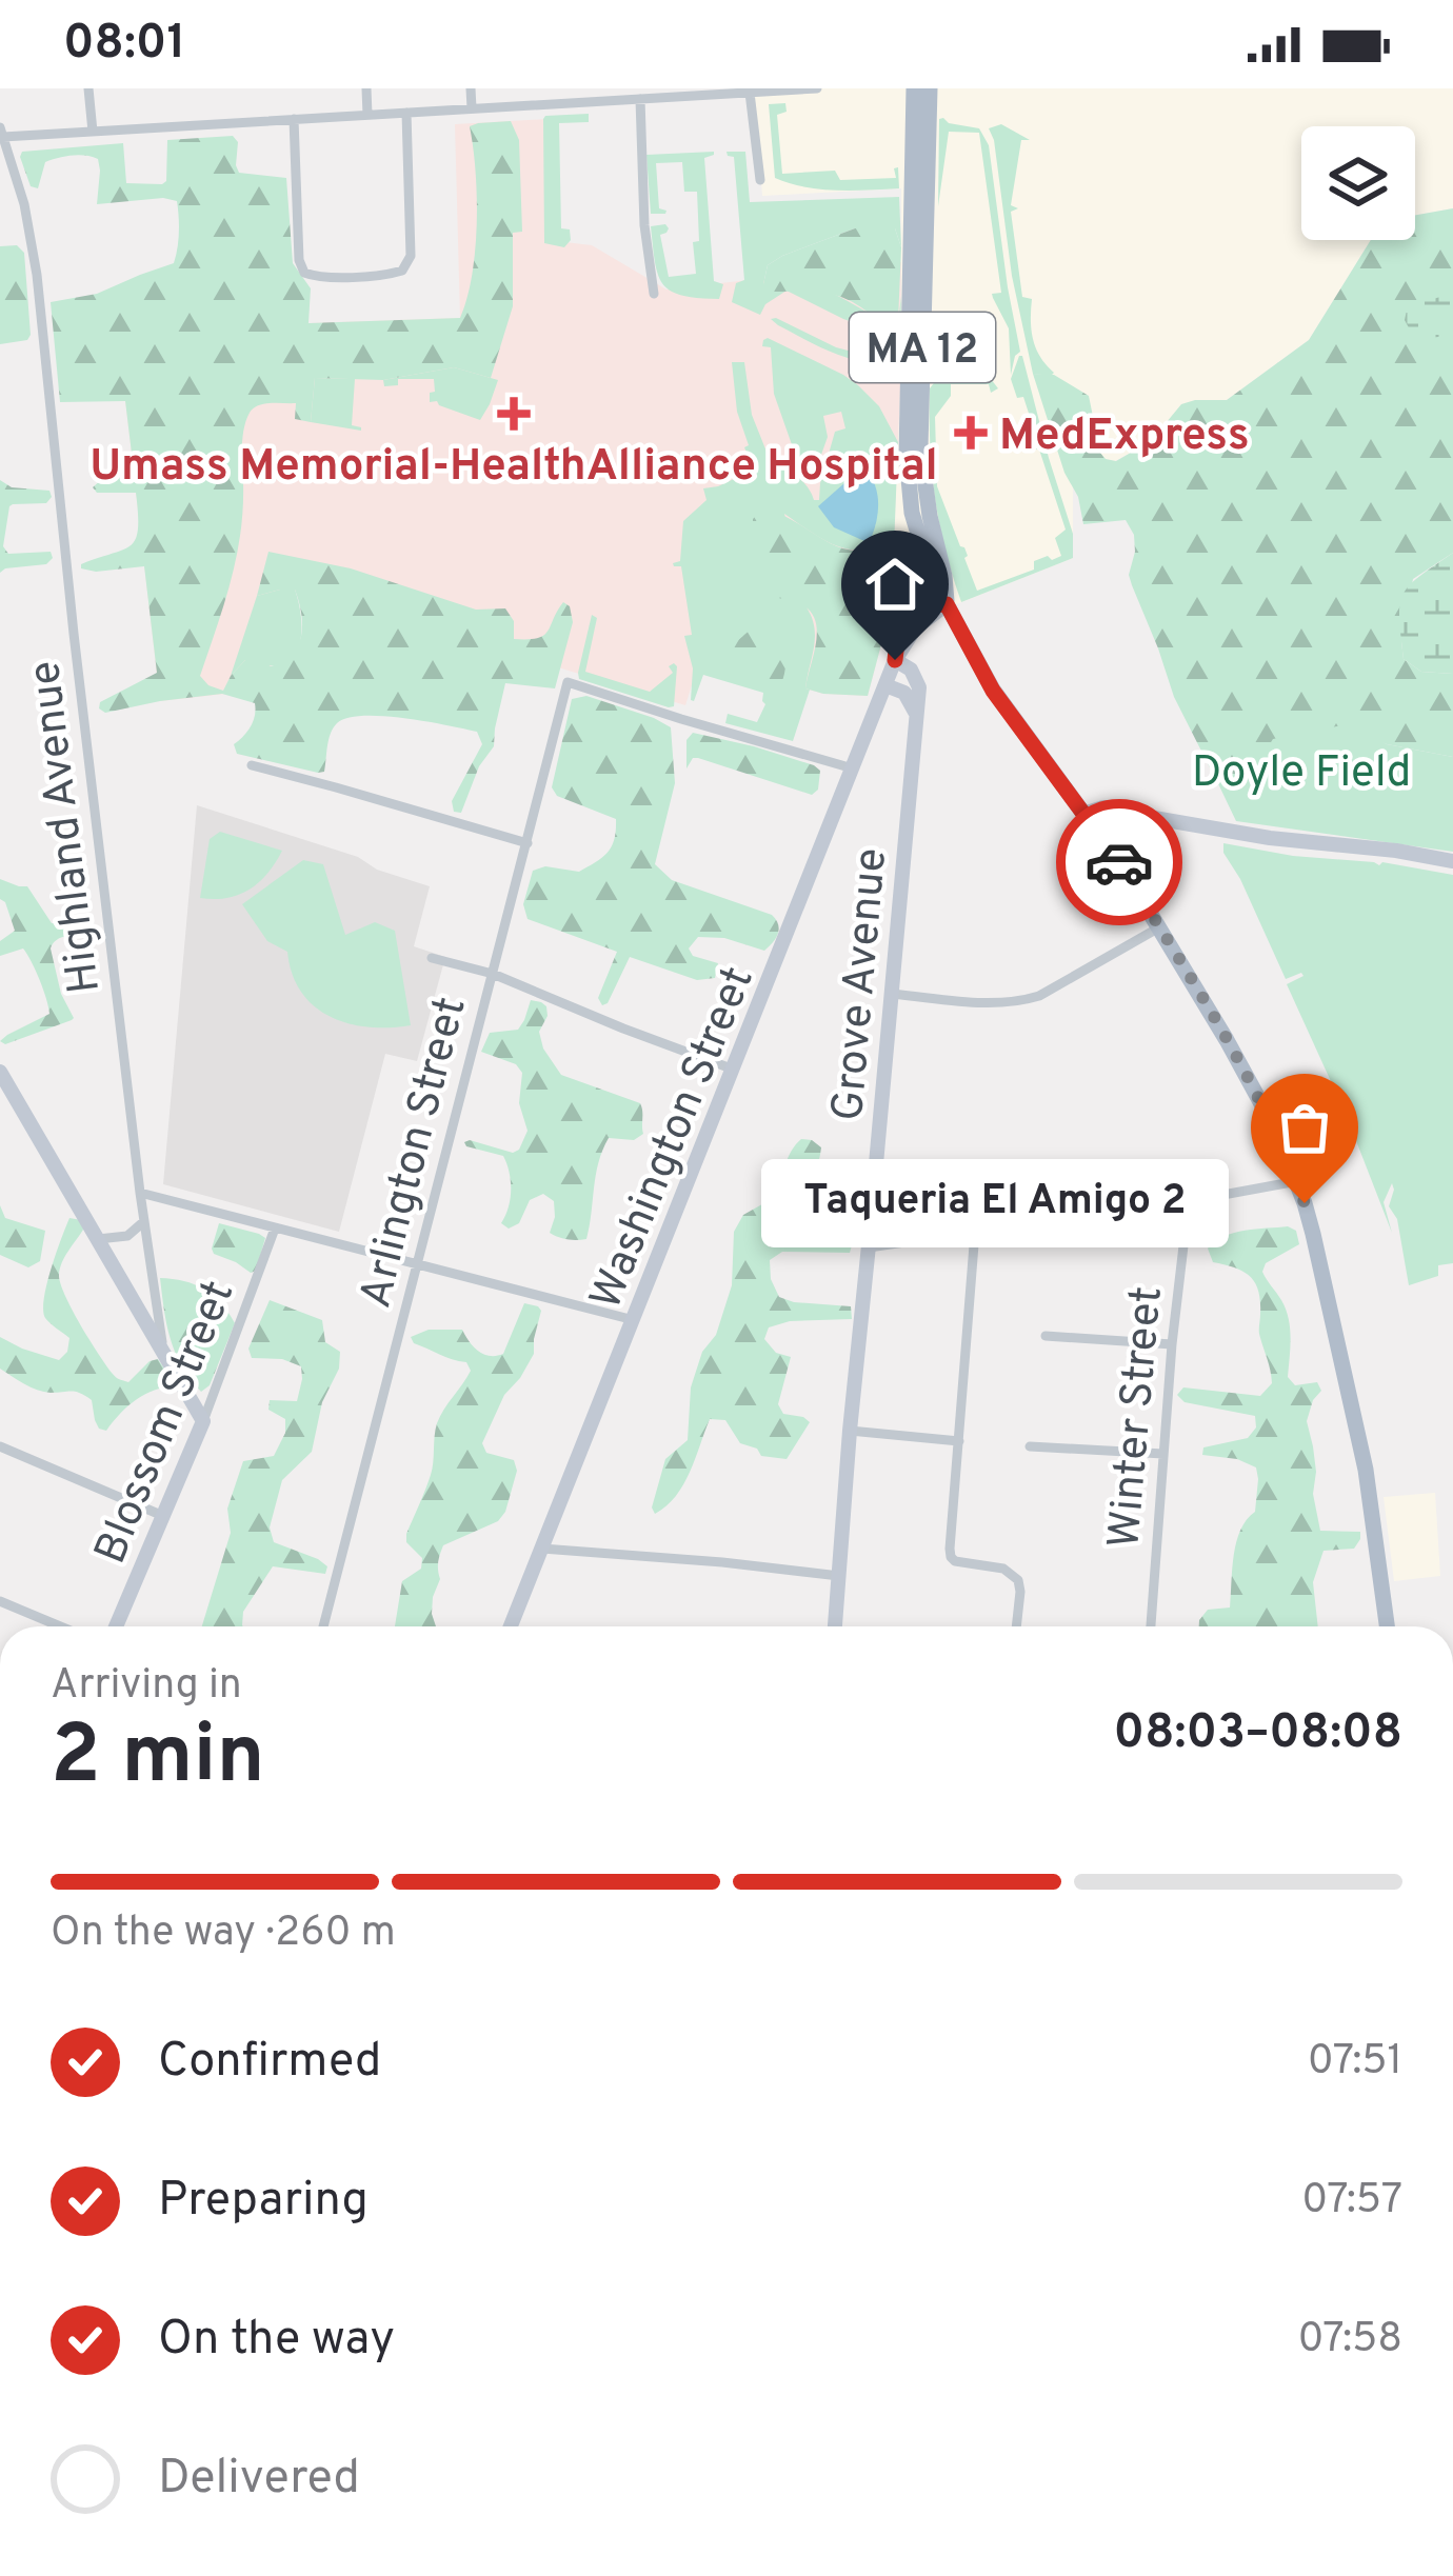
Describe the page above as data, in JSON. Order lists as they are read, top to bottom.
{
  "streets": {
    "main road": ["MA 12"],
    "street": [
      "Highland Avenue",
      "Grove Avenue",
      "Washington Street",
      "Arlington Street",
      "Winter Street",
      "Blossom Street"
    ]
  },
  "crossings": [
    ["MA 12", "Washington Street"],
    ["Grove Avenue", "Washington Street"],
    ["Washington Street", "Arlington Street"]
  ],
  "parks": ["Doyle Field"],
  "places": {
    "health": ["Umass Memorial-HealthAlliance Hospital", "MedExpress"],
    "other": ["Taqueria El Amigo 2"]
  },
  "page": {
    "status": "08:01",
    "bubble": "Taqueria El Amigo 2",
    "heading": ["2 min", "Arriving in", "08:03–08:08"],
    "bar": "On the way · 260 m",
    "list": [
      ["Confirmed", "07:51"],
      ["Preparing", "07:57"],
      ["On the way", "07:58"],
      "Delivered"
    ]
  }
}
